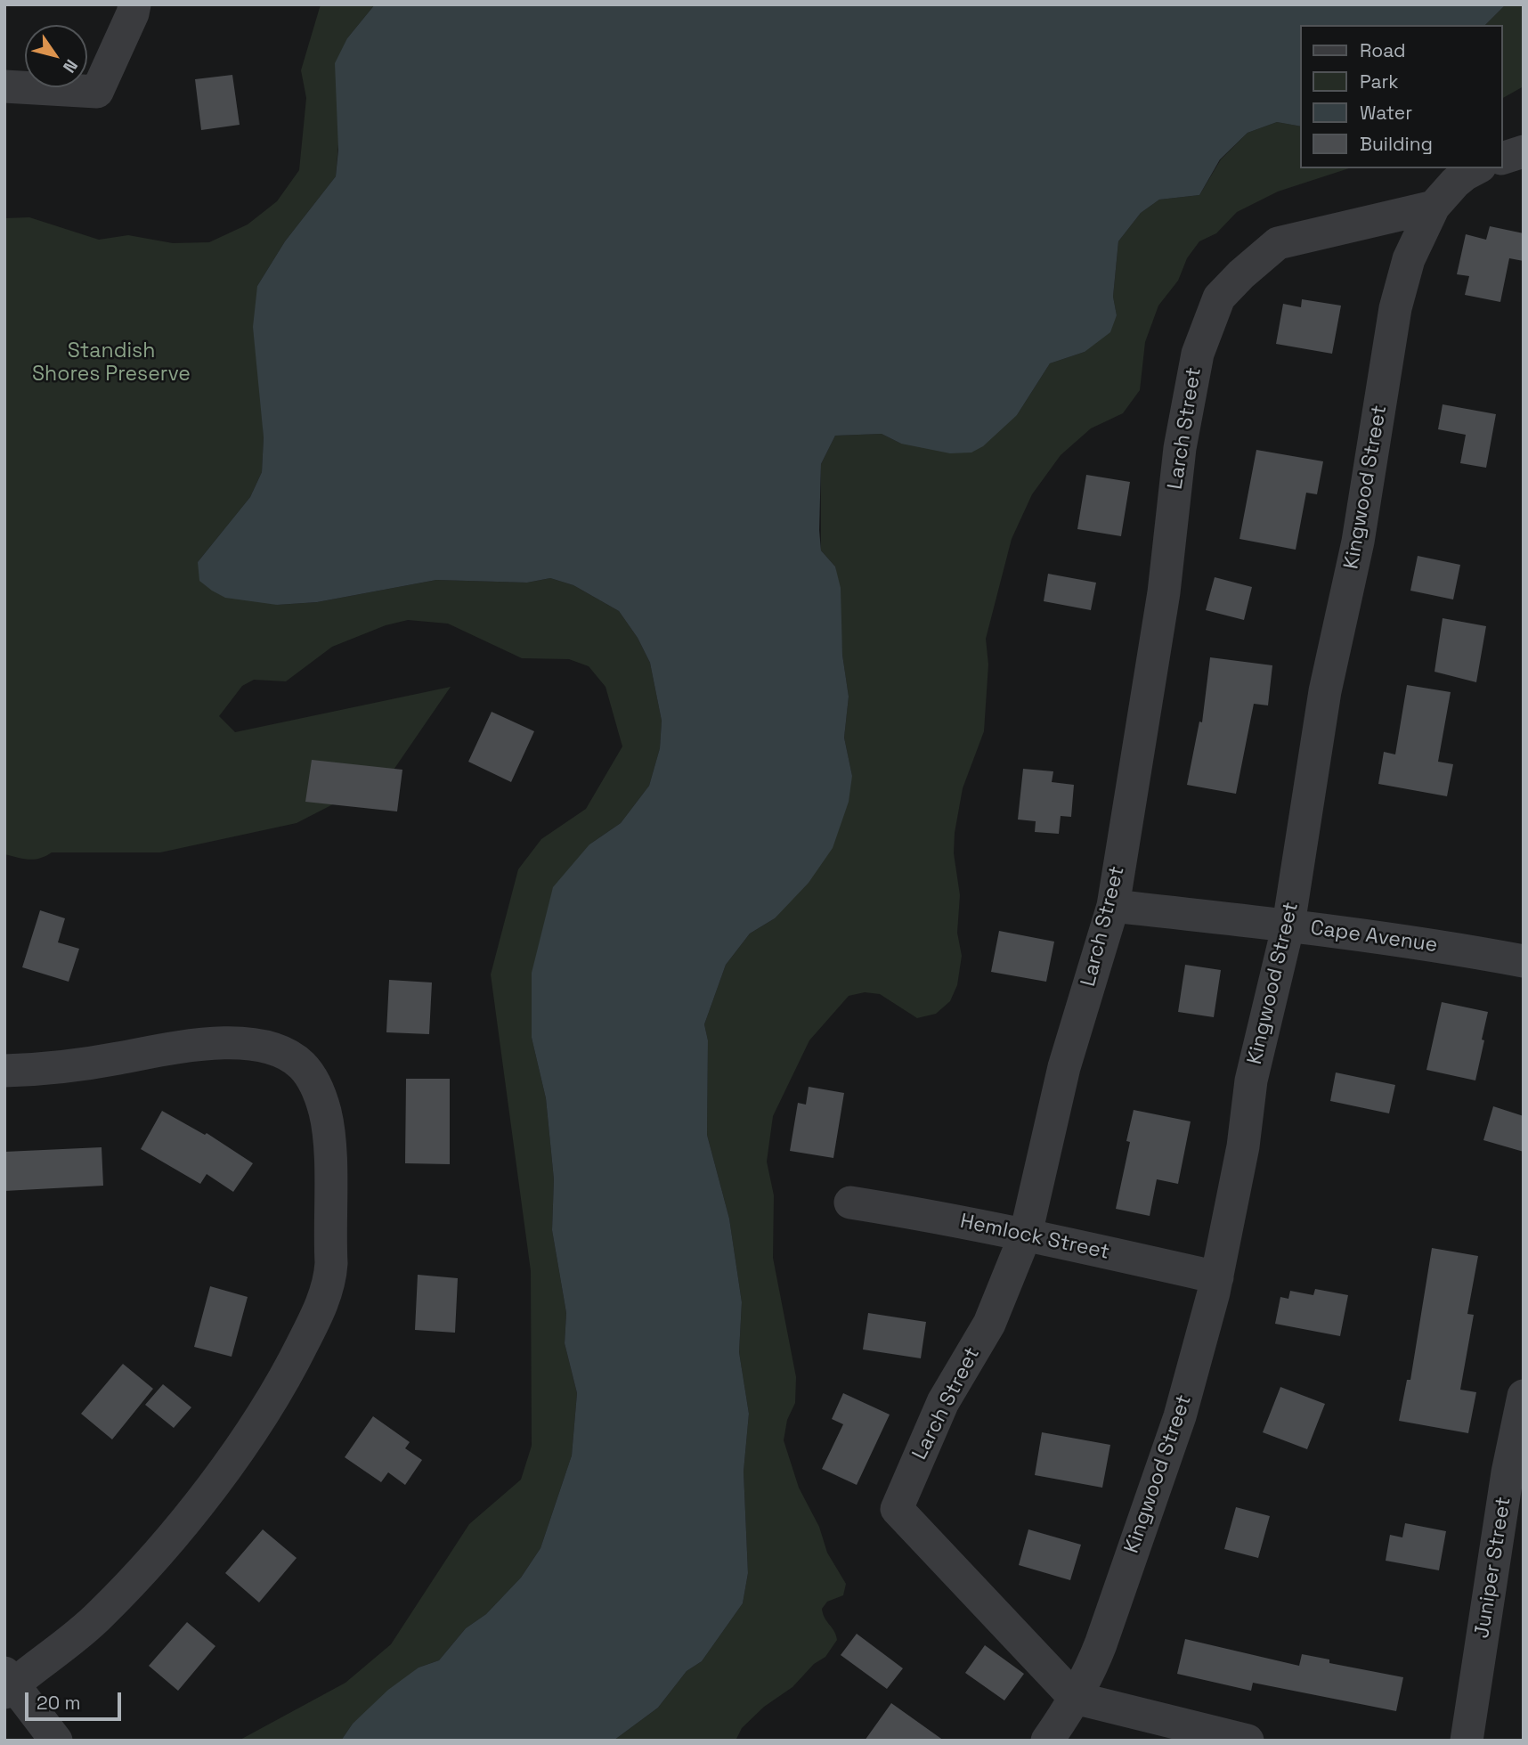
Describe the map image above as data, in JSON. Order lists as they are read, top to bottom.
{
  "streets": {
    "street": [
      "Larch Street",
      "Kingwood Street",
      "Cape Avenue",
      "Hemlock Street",
      "Juniper Street"
    ]
  },
  "crossings": [
    ["Larch Street", "Kingwood Street"],
    ["Larch Street", "Cape Avenue"],
    ["Larch Street", "Hemlock Street"],
    ["Kingwood Street", "Cape Avenue"],
    ["Kingwood Street", "Hemlock Street"]
  ],
  "parks": ["Standish Shores Preserve"],
  "legend": [
    "Road",
    "Park",
    "Water",
    "Building"
  ],
  "scale_bar": "20 m",
  "north": "bottom right"
}
